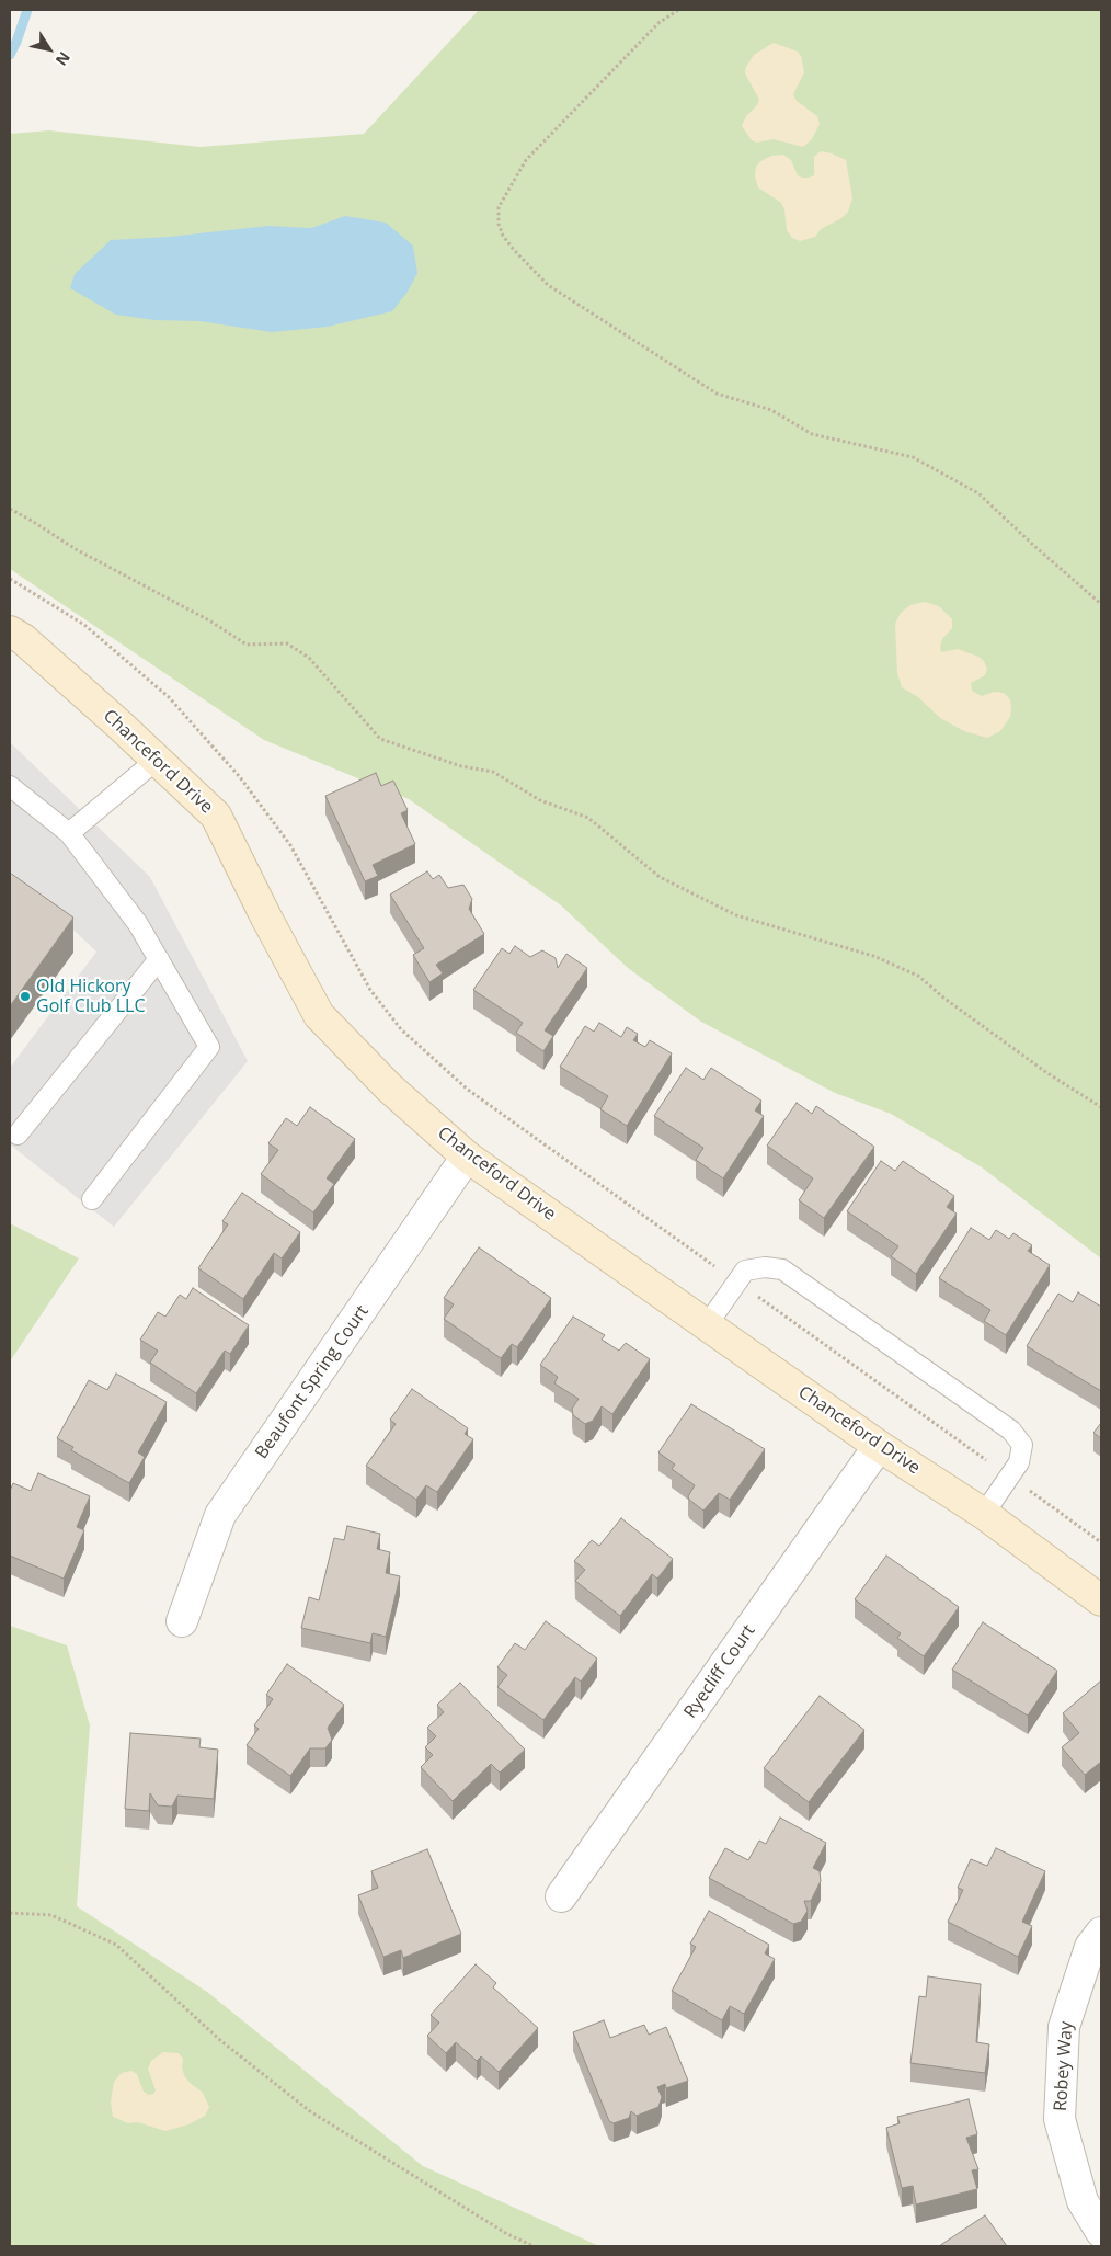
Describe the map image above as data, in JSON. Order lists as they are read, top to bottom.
{
  "streets": {
    "street": [
      "Chanceford Drive",
      "Beaufont Spring Court",
      "Ryecliff Court",
      "Robey Way"
    ]
  },
  "crossings": [
    ["Chanceford Drive", "Beaufont Spring Court"],
    ["Chanceford Drive", "Ryecliff Court"]
  ],
  "places": ["Old Hickory Golf Club LLC"],
  "north": "bottom right"
}
